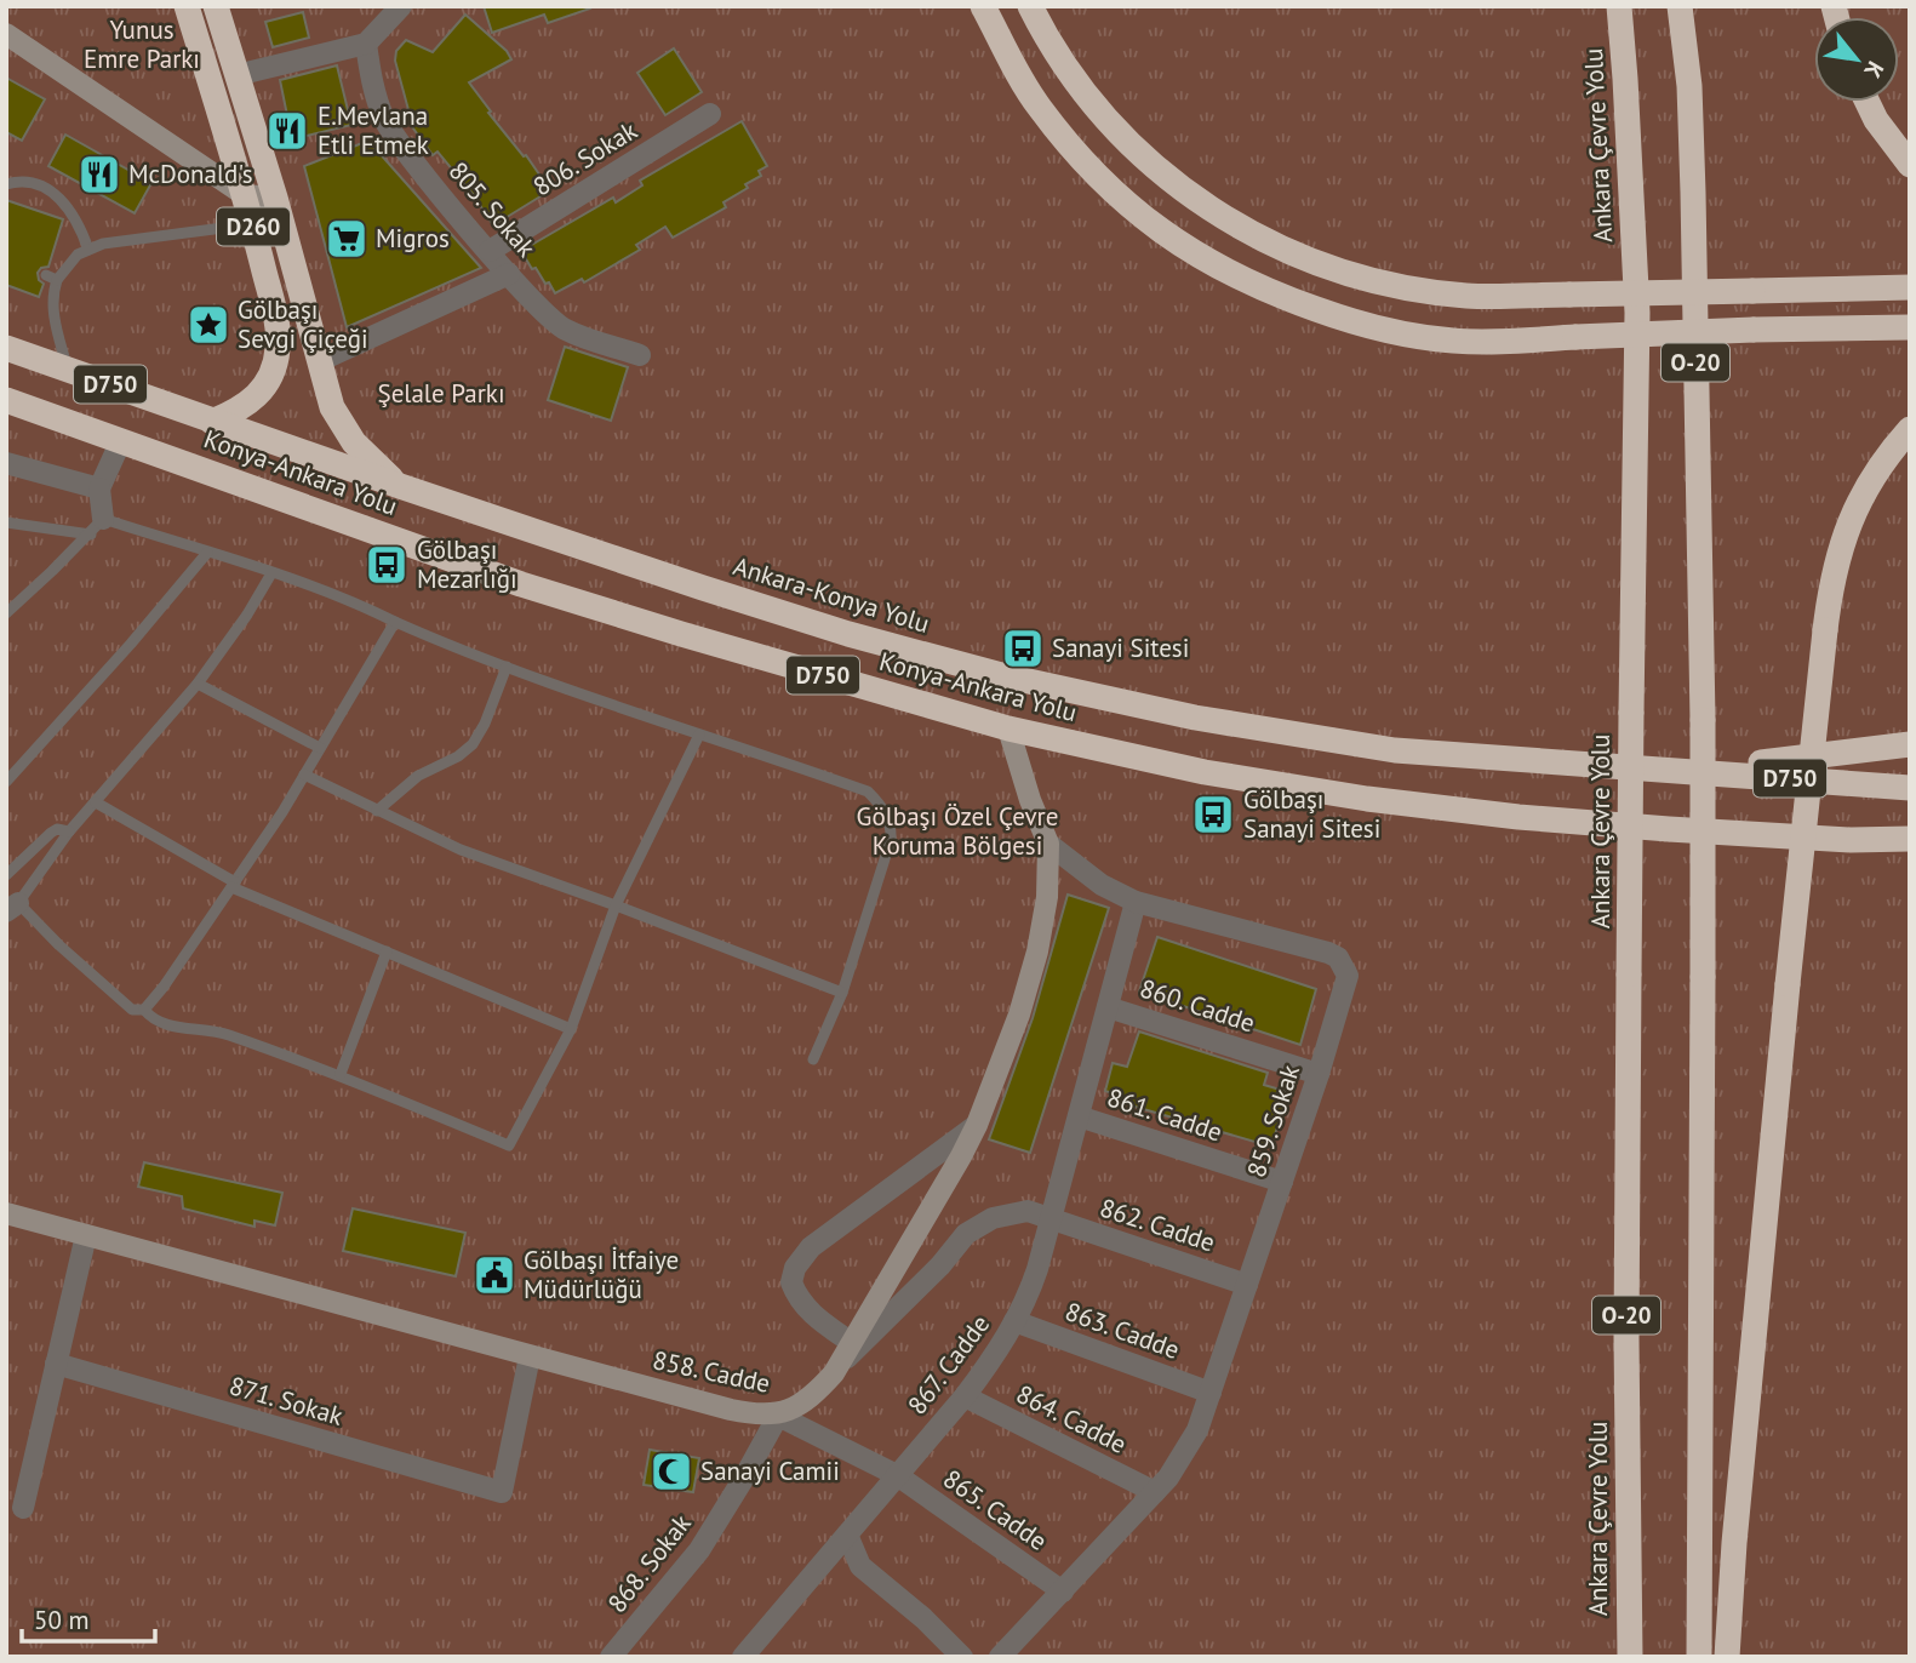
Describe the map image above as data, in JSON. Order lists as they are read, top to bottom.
{
  "streets": {
    "highway": [
      "Ankara Çevre Yolu",
      "D260",
      "O-20",
      "D750",
      "Konya-Ankara Yolu",
      "Ankara-Konya Yolu"
    ],
    "street": [
      "806. Sokak",
      "805. Sokak",
      "860. Cadde",
      "861. Cadde",
      "859. Sokak",
      "862. Cadde",
      "863. Cadde",
      "867. Cadde",
      "858. Cadde",
      "871. Sokak",
      "864. Cadde",
      "865. Cadde",
      "868. Sokak"
    ]
  },
  "crossings": [
    ["806. Sokak", "805. Sokak"],
    ["D260", "Ankara-Konya Yolu"],
    ["D750", "Konya-Ankara Yolu"],
    ["D750", "Ankara-Konya Yolu"],
    ["Konya-Ankara Yolu", "859. Sokak"],
    ["860. Cadde", "859. Sokak"],
    ["860. Cadde", "867. Cadde"],
    ["861. Cadde", "859. Sokak"],
    ["861. Cadde", "867. Cadde"],
    ["859. Sokak", "862. Cadde"],
    ["859. Sokak", "863. Cadde"],
    ["859. Sokak", "867. Cadde"],
    ["859. Sokak", "858. Cadde"],
    ["859. Sokak", "864. Cadde"],
    ["859. Sokak", "865. Cadde"],
    ["862. Cadde", "867. Cadde"],
    ["862. Cadde", "858. Cadde"],
    ["863. Cadde", "867. Cadde"],
    ["867. Cadde", "864. Cadde"],
    ["867. Cadde", "865. Cadde"],
    ["858. Cadde", "871. Sokak"],
    ["858. Cadde", "865. Cadde"],
    ["858. Cadde", "868. Sokak"],
    ["865. Cadde", "868. Sokak"]
  ],
  "parks": ["Yunus Emre Parkı", "Şelale Parkı", "Gölbaşı Özel Çevre Koruma Bölgesi"],
  "places": {
    "restaurant": ["E.Mevlana Etli Etmek", "McDonald's"],
    "supermarket": ["Migros"],
    "place": ["Gölbaşı Sevgi Çiçeği"],
    "bus stop": ["Gölbaşı Mezarlığı", "Sanayi Sitesi", "Gölbaşı Sanayi Sitesi"],
    "public building": ["Gölbaşı İtfaiye Müdürlüğü"],
    "mosque": ["Sanayi Camii"]
  },
  "scale_bar": "50 m",
  "north": "bottom right"
}
